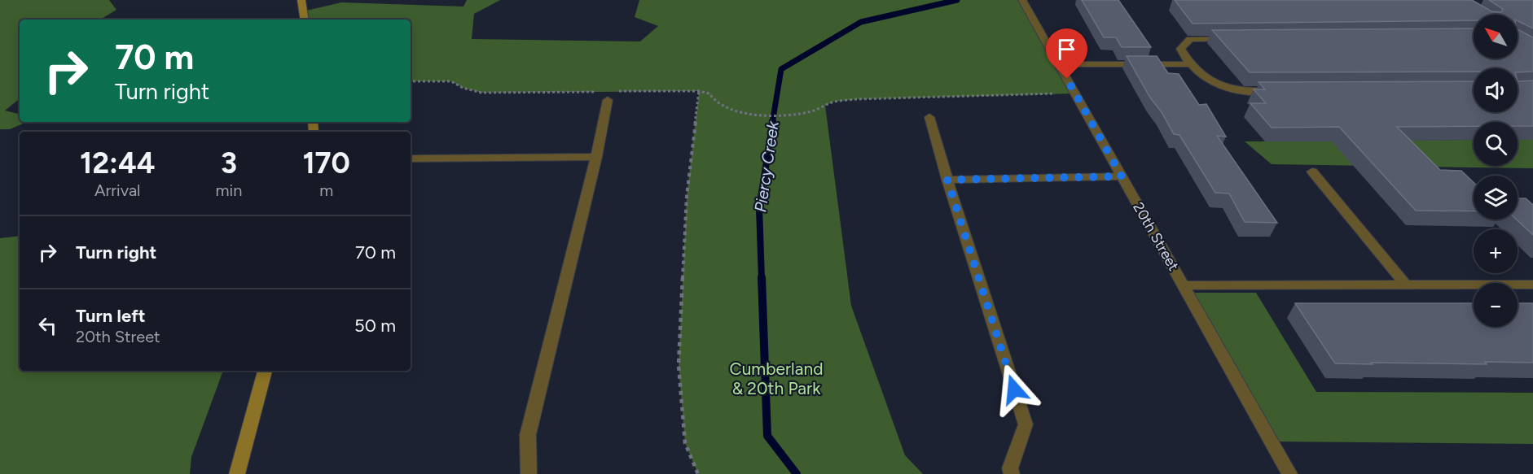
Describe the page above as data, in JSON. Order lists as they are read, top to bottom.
{
  "streets": {
    "street": ["20th Street"]
  },
  "water": ["Piercy Creek"],
  "parks": ["Cumberland & 20th Park"],
  "north": "top left",
  "page": {
    "map_buttons": ["+", "−"],
    "turn": ["70 m", "Turn right"],
    "eta": [
      "12:44",
      "Arrival",
      "3",
      "min",
      "170",
      "m"
    ],
    "list": [
      {
        "name": "Turn right",
        "value": "70 m"
      },
      {
        "name": "Turn left",
        "note": "20th Street",
        "value": "50 m"
      }
    ]
  }
}
